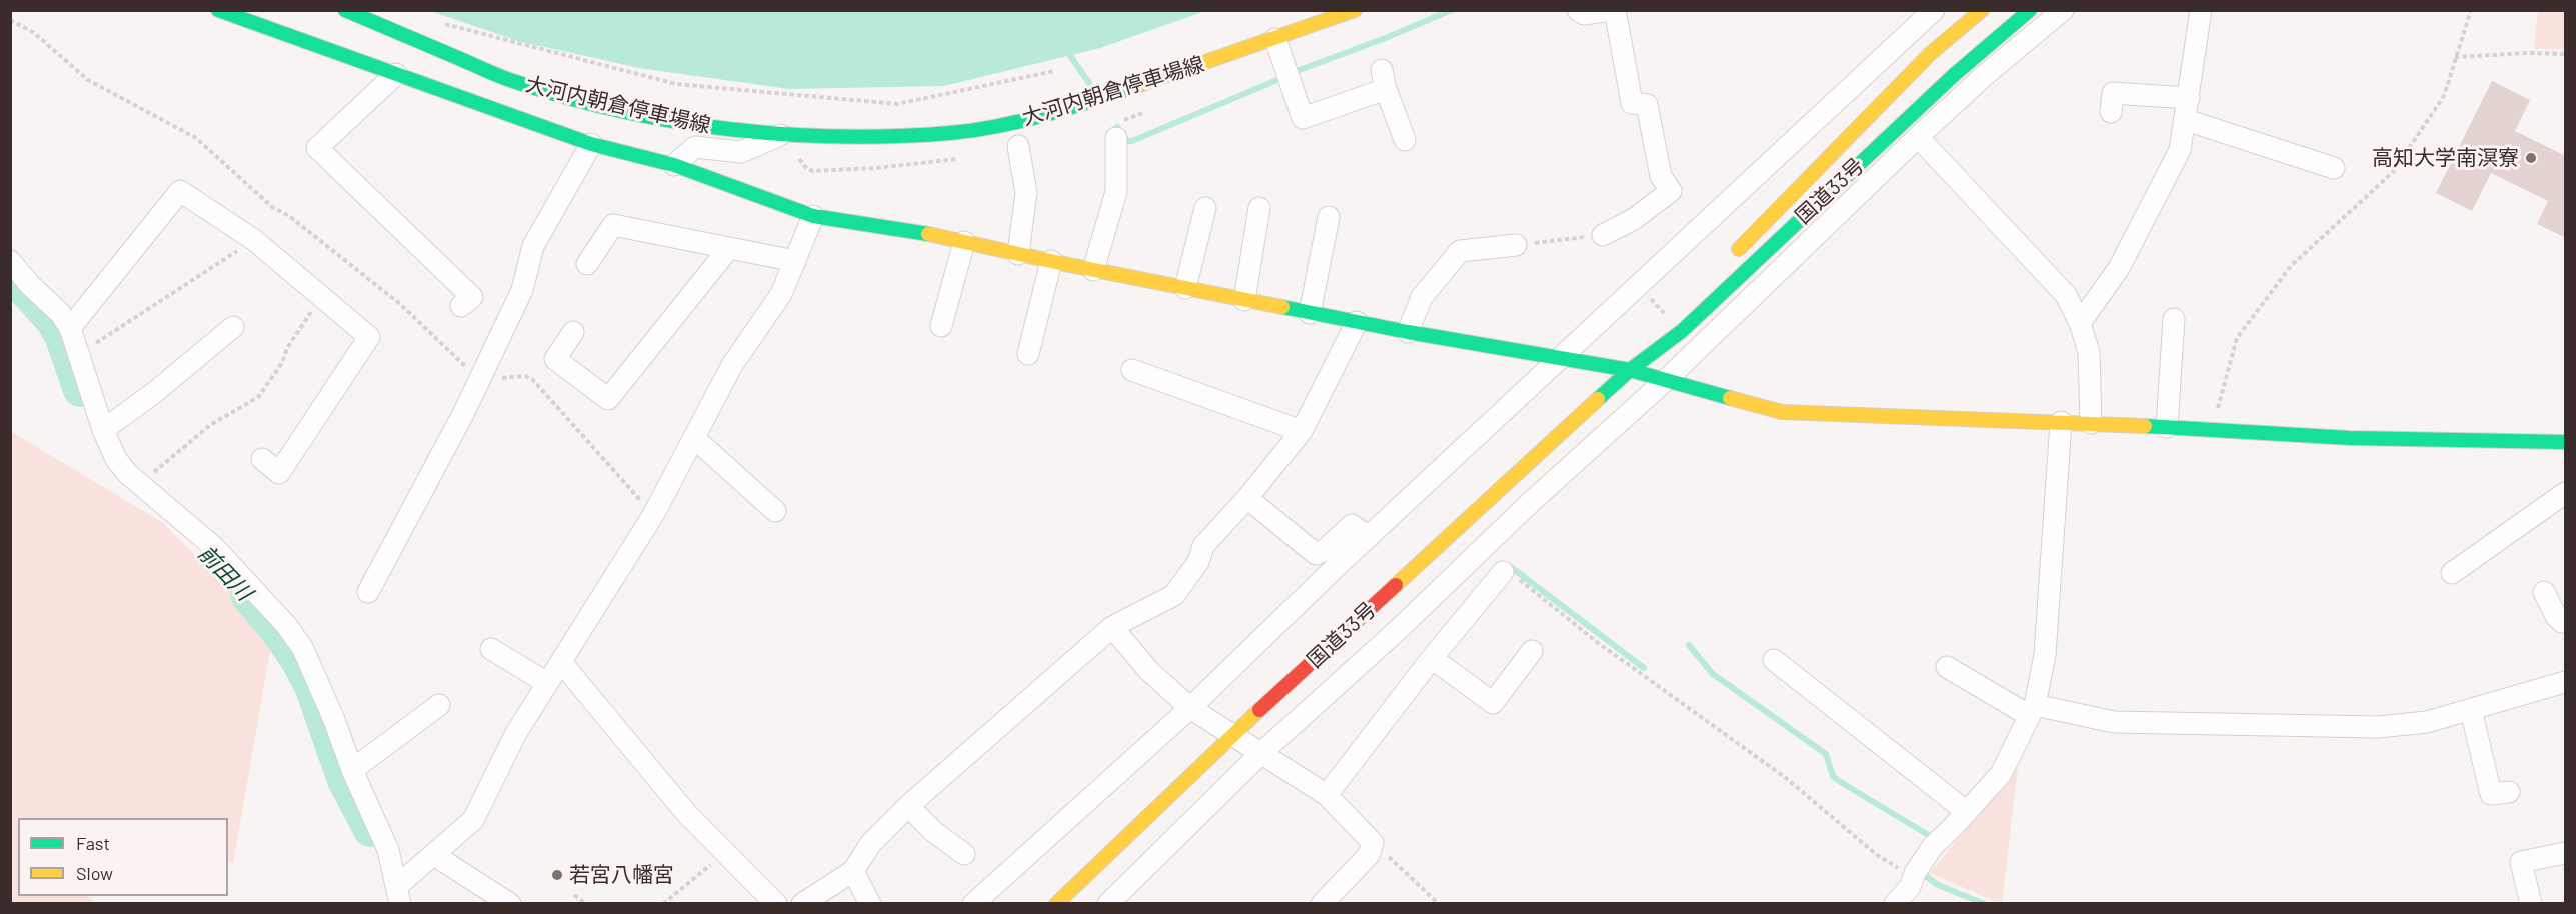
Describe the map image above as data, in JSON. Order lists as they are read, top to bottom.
{
  "streets": {
    "main road": ["大河内朝倉停車場線", "国道33号"]
  },
  "water": ["前田川"],
  "places": ["高知大学南溟寮", "若宮八幡宮"],
  "legend": ["Fast", "Slow"]
}
